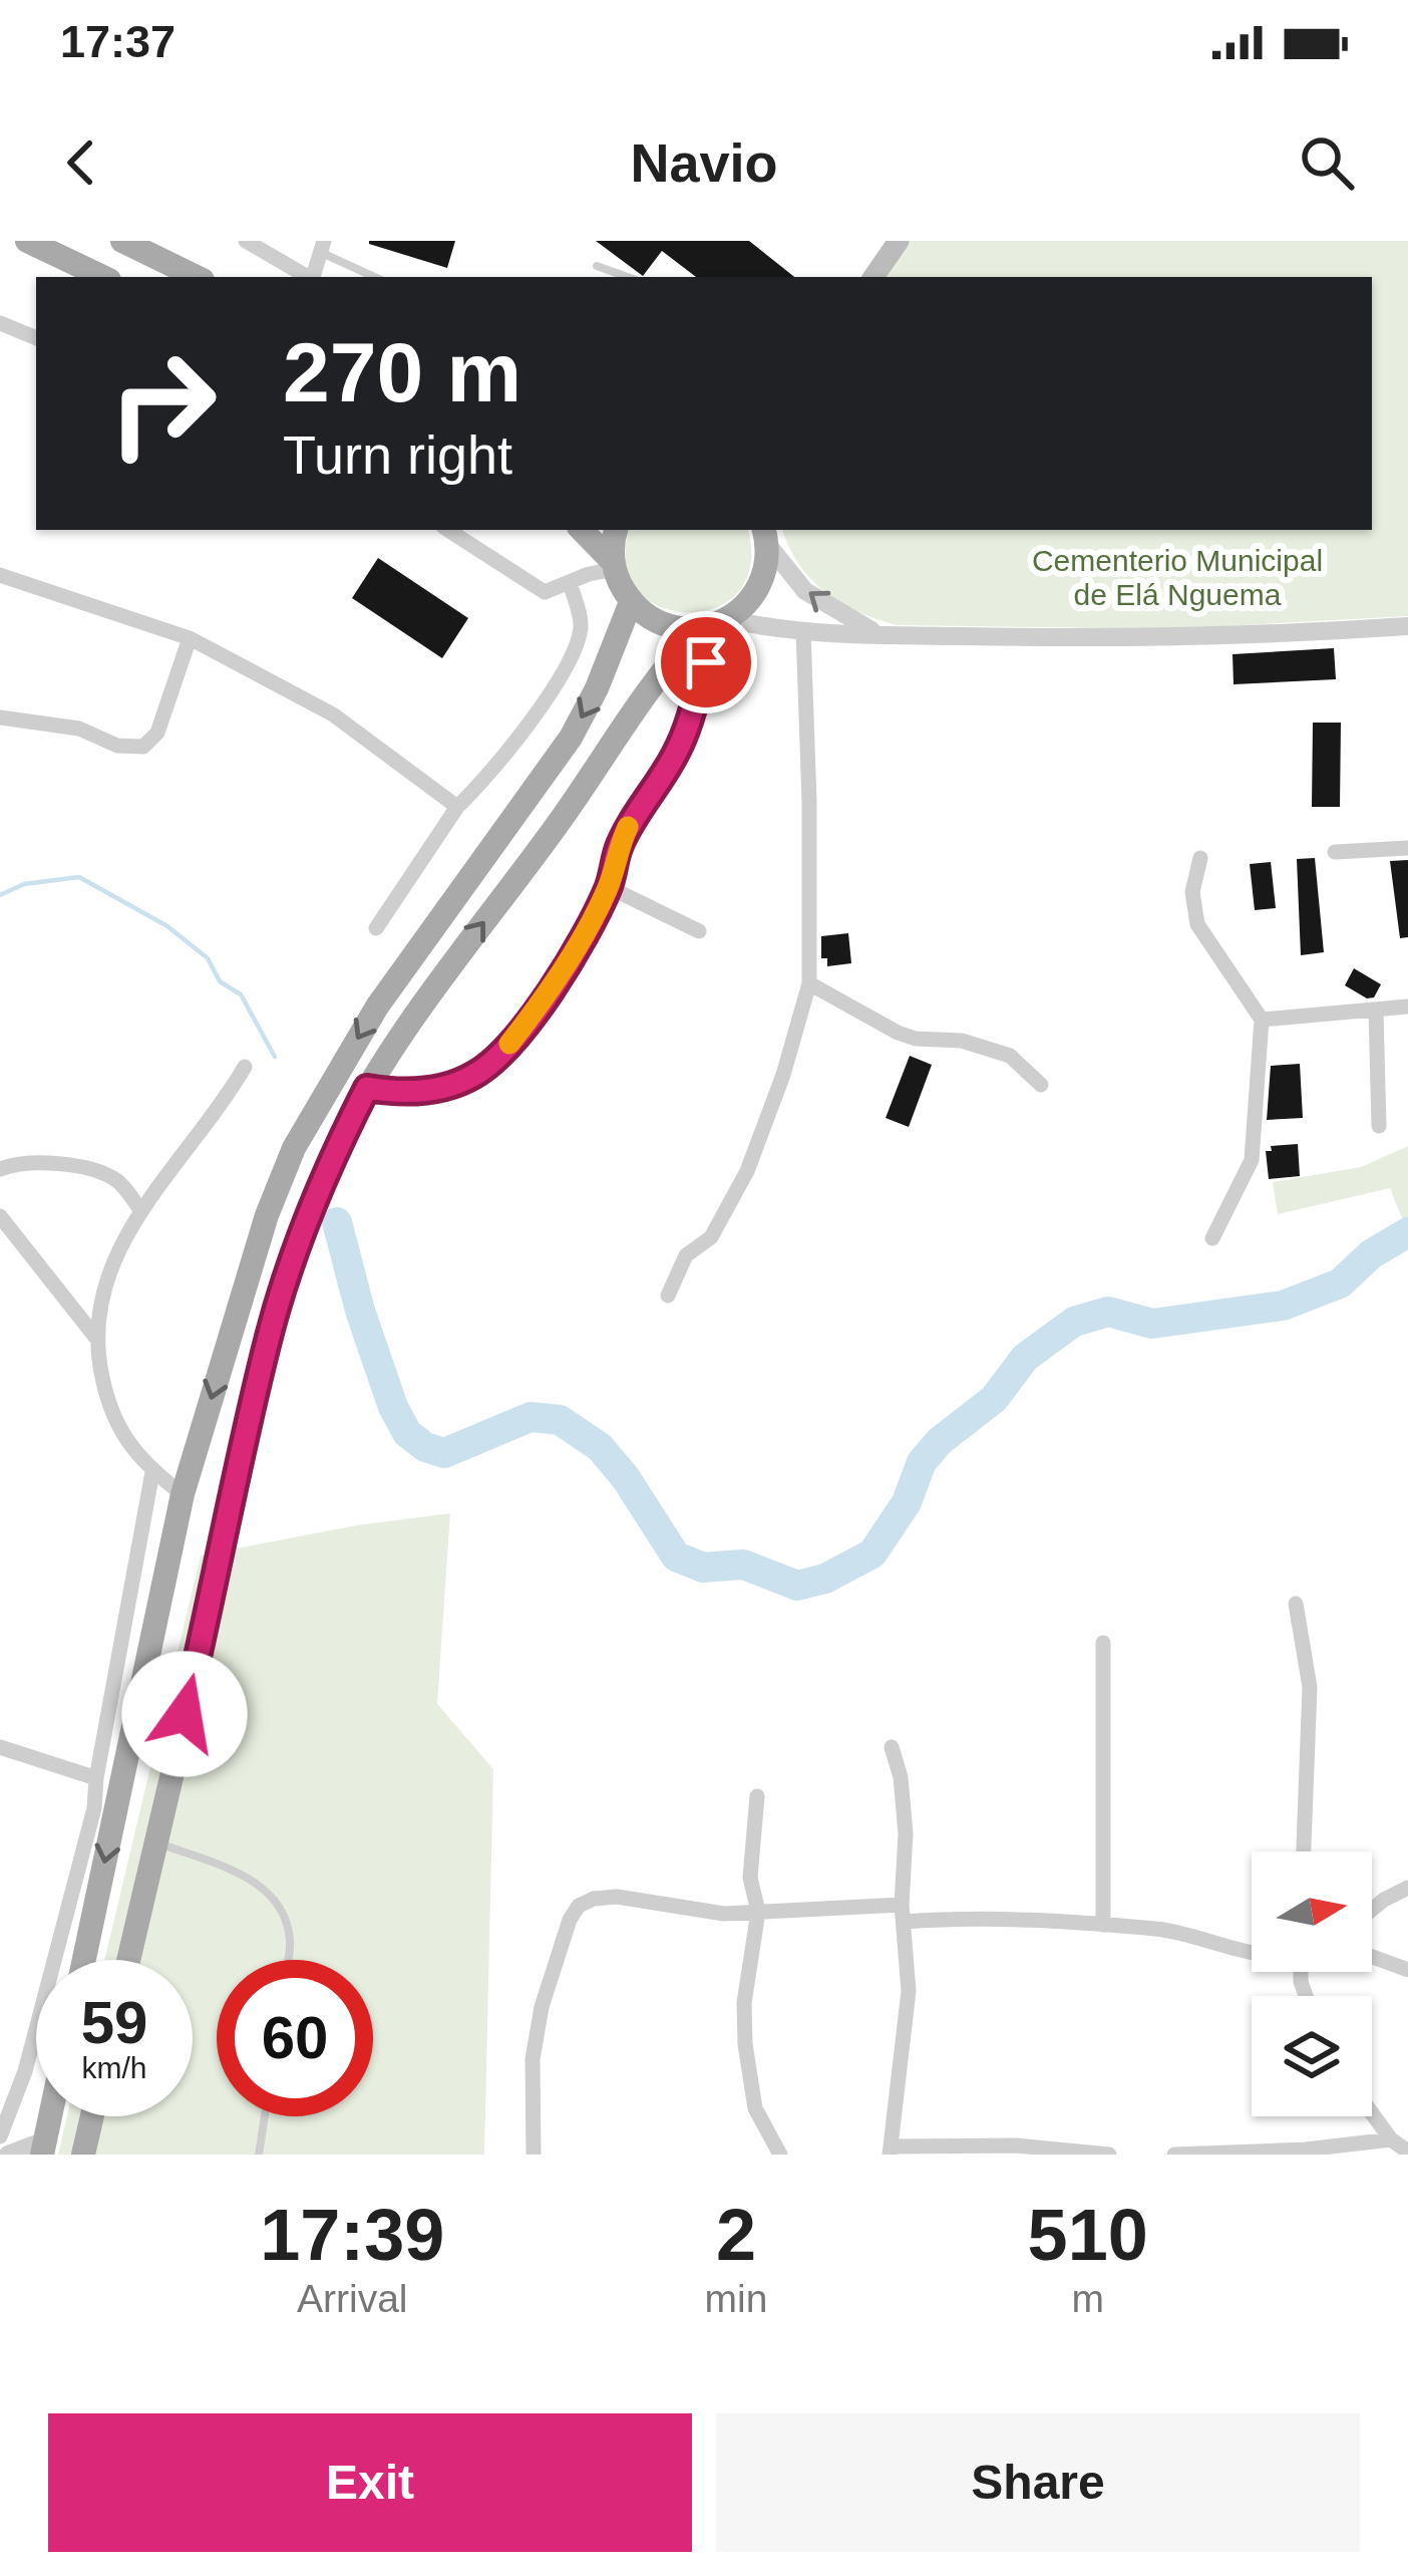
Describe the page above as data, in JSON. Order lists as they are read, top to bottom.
{
  "parks": ["Cementerio Municipal de Elá Nguema"],
  "north": "right",
  "page": {
    "status": "17:37",
    "header": "Navio",
    "turn": ["270 m", "Turn right"],
    "speed": "59 km/h",
    "limit": "60",
    "eta": [
      "17:39",
      "Arrival",
      "2",
      "min",
      "510",
      "m"
    ],
    "buttons": ["Exit", "Share"]
  }
}
